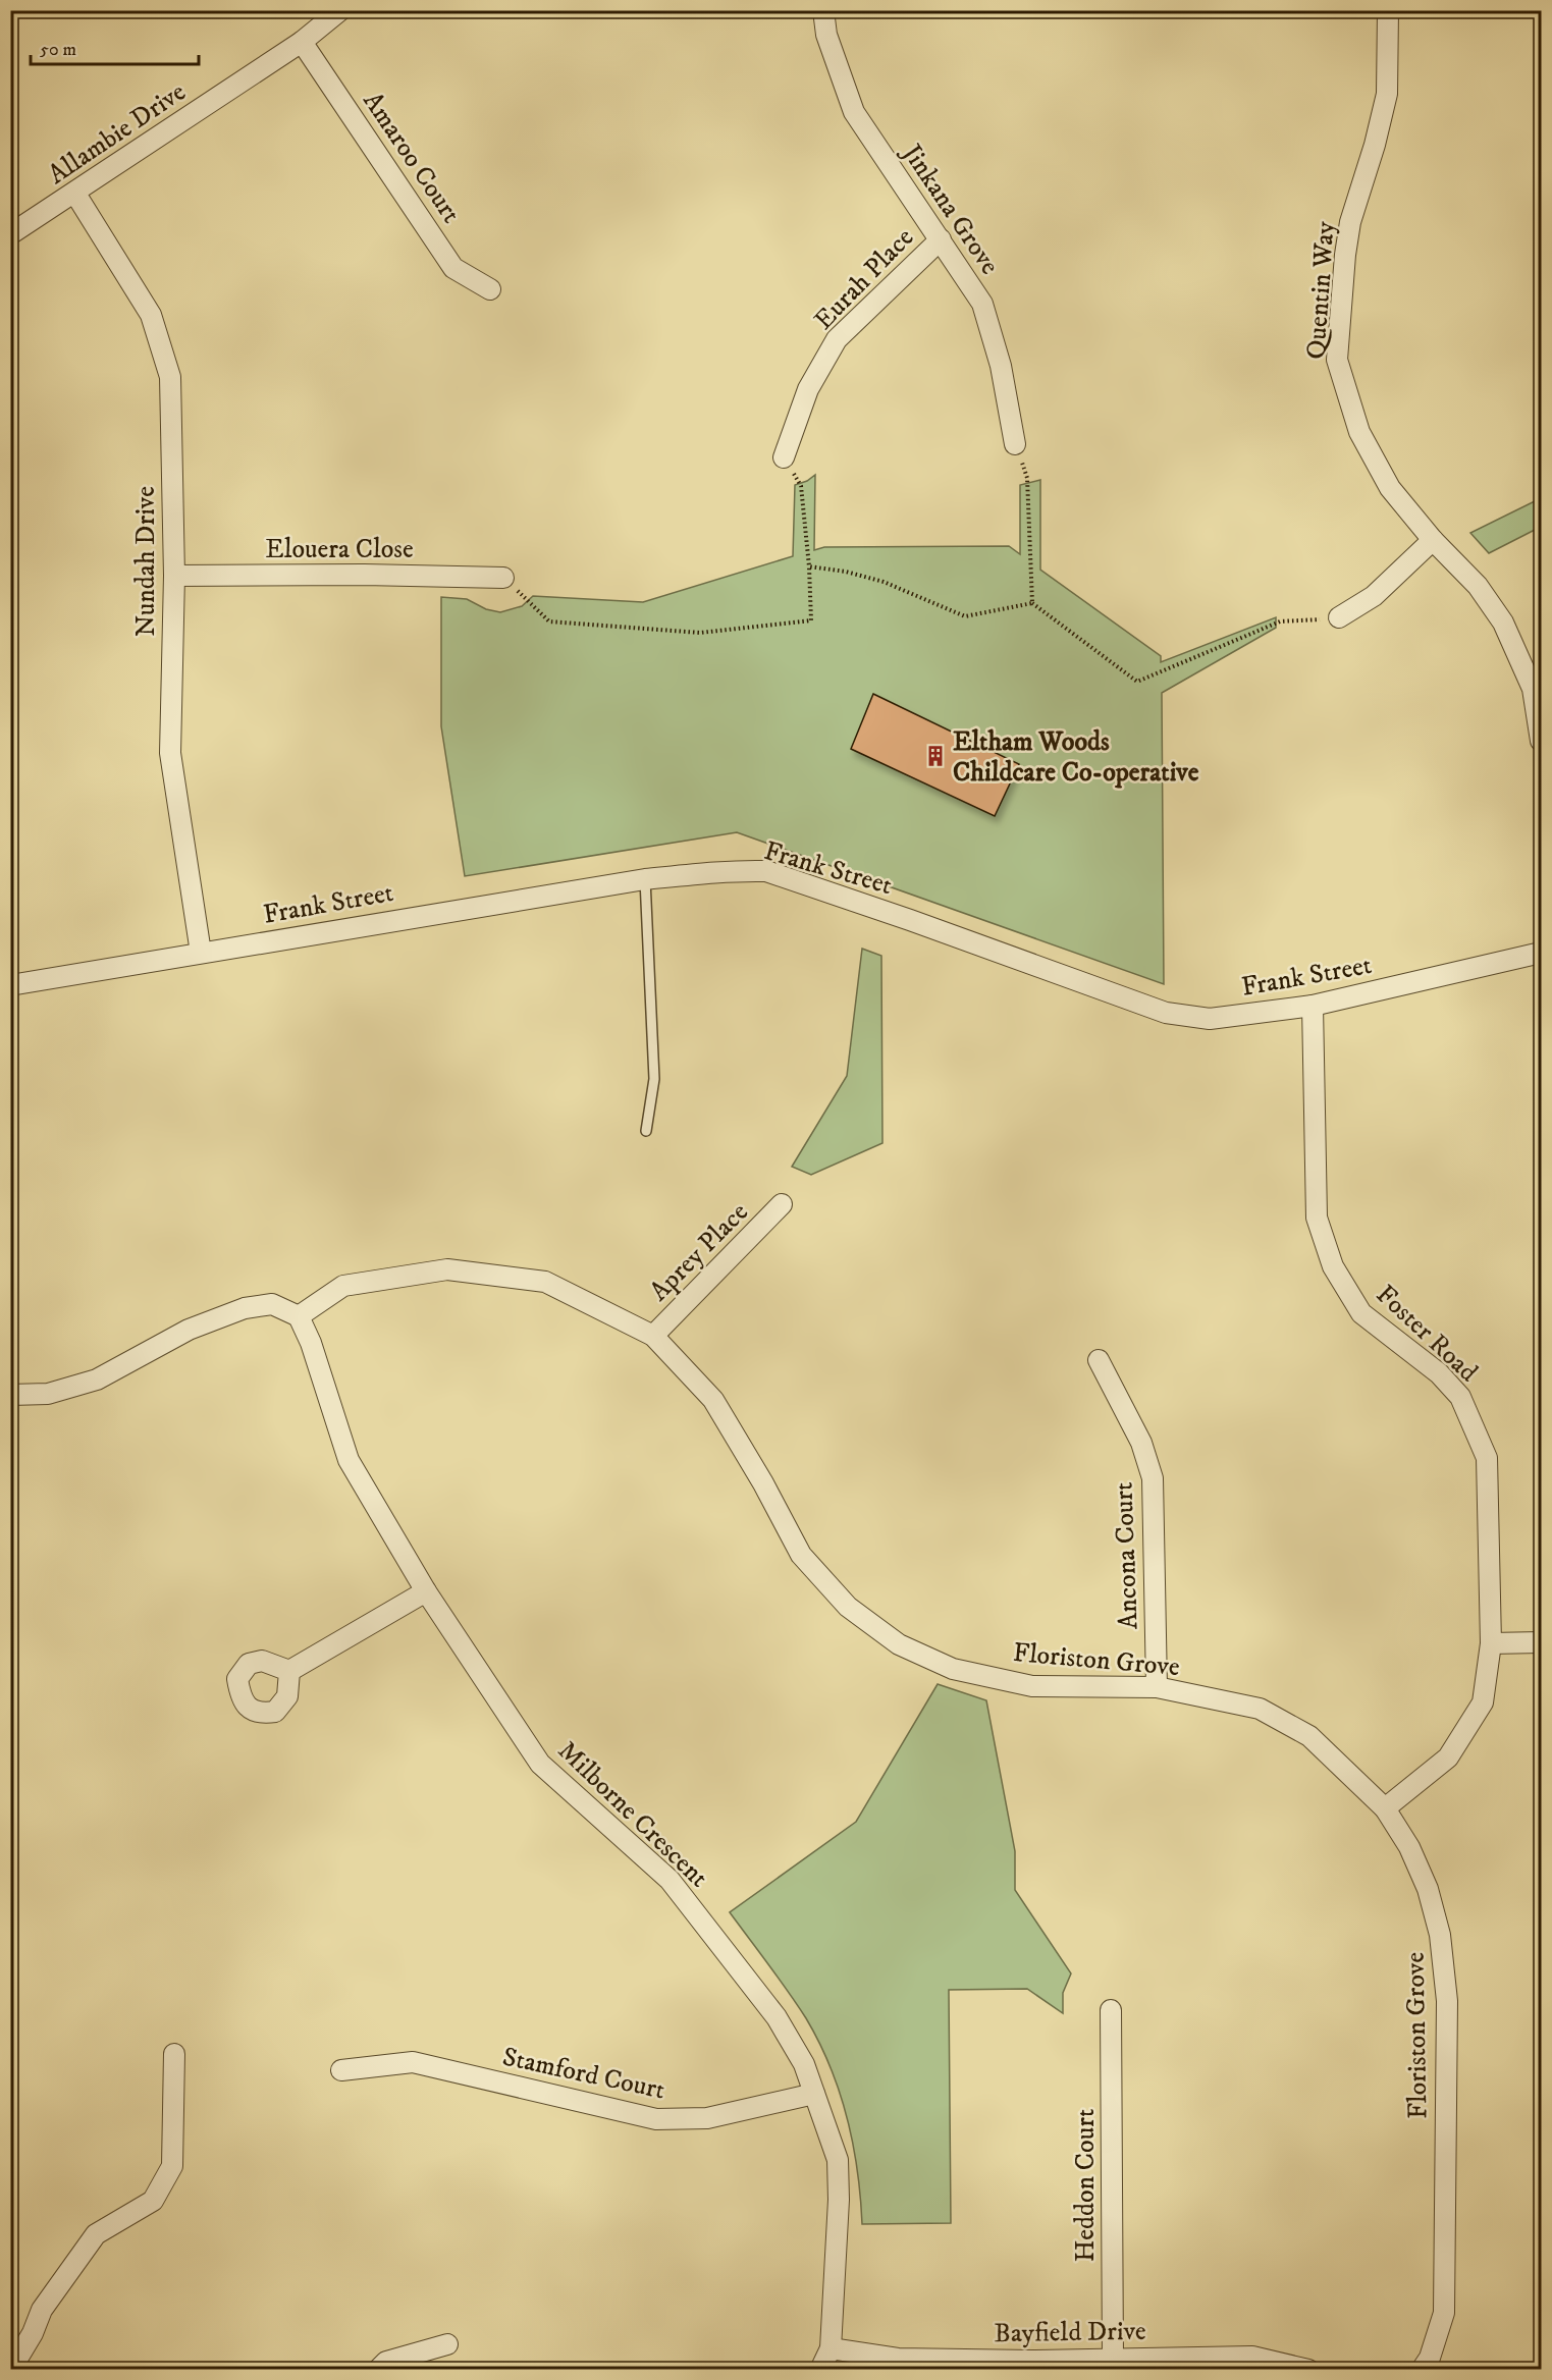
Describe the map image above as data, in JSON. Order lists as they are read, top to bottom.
{
  "streets": {
    "street": [
      "Allambie Drive",
      "Amaroo Court",
      "Jinkana Grove",
      "Eurah Place",
      "Quentin Way",
      "Elouera Close",
      "Nundah Drive",
      "Frank Street",
      "Aprey Place",
      "Foster Road",
      "Ancona Court",
      "Floriston Grove",
      "Milborne Crescent",
      "Stamford Court",
      "Heddon Court",
      "Bayfield Drive"
    ]
  },
  "crossings": [
    ["Allambie Drive", "Amaroo Court"],
    ["Allambie Drive", "Nundah Drive"],
    ["Jinkana Grove", "Eurah Place"],
    ["Elouera Close", "Nundah Drive"],
    ["Nundah Drive", "Frank Street"],
    ["Frank Street", "Foster Road"],
    ["Aprey Place", "Floriston Grove"],
    ["Foster Road", "Floriston Grove"],
    ["Ancona Court", "Floriston Grove"],
    ["Floriston Grove", "Milborne Crescent"],
    ["Milborne Crescent", "Stamford Court"],
    ["Milborne Crescent", "Bayfield Drive"],
    ["Heddon Court", "Bayfield Drive"]
  ],
  "places": {
    "building": ["Eltham Woods Childcare Co-operative"]
  },
  "scale_bar": "50 m"
}
